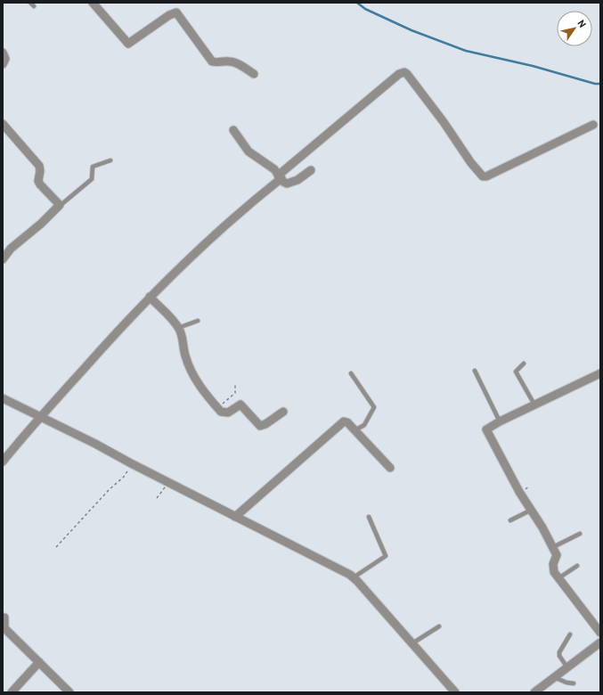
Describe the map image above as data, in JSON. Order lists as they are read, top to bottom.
{
  "north": "top right"
}
